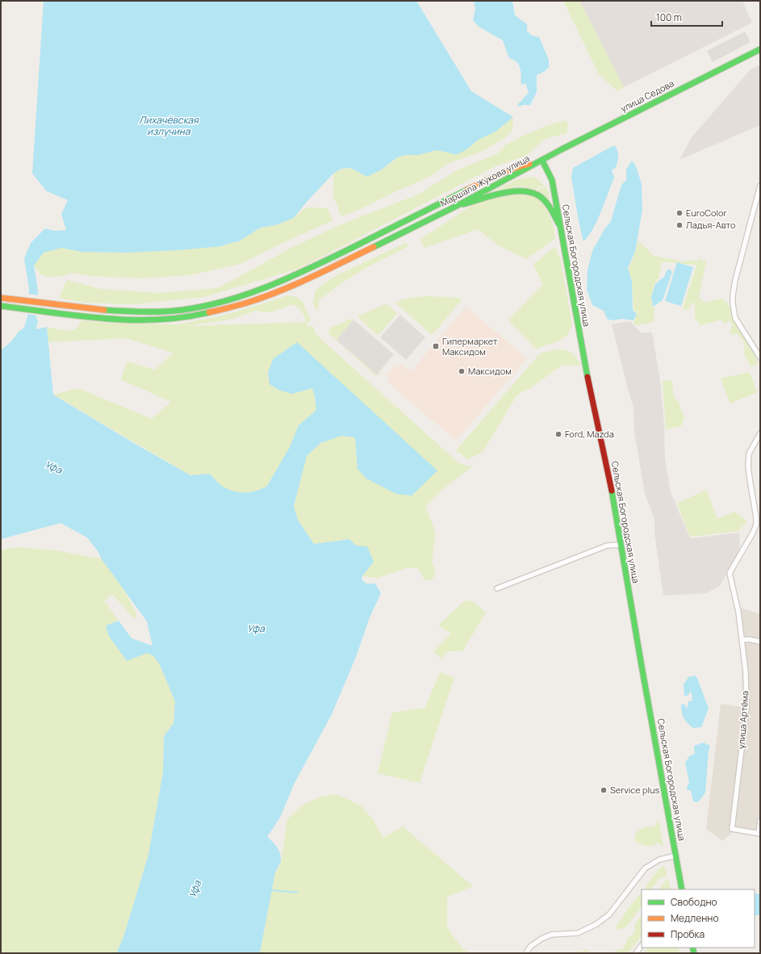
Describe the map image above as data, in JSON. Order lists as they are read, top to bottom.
{
  "streets": {
    "main road": ["улица Седова", "Маршала Жукова улица", "Сельская Богородская улица"],
    "street": ["улица Артёма"]
  },
  "crossings": [
    ["улица Седова", "Маршала Жукова улица"],
    ["улица Седова", "Сельская Богородская улица"],
    ["Маршала Жукова улица", "Сельская Богородская улица"]
  ],
  "water": ["Лихачёвская излучина", "Уфа"],
  "places": {
    "other": [
      "EuroColor",
      "Ладья-Авто",
      "Максидом",
      "Ford, Mazda",
      "Service plus"
    ],
    "transit": ["Гипермаркет Максидом"]
  },
  "legend": ["Свободно", "Медленно", "Пробка"],
  "scale_bar": "100 m"
}
